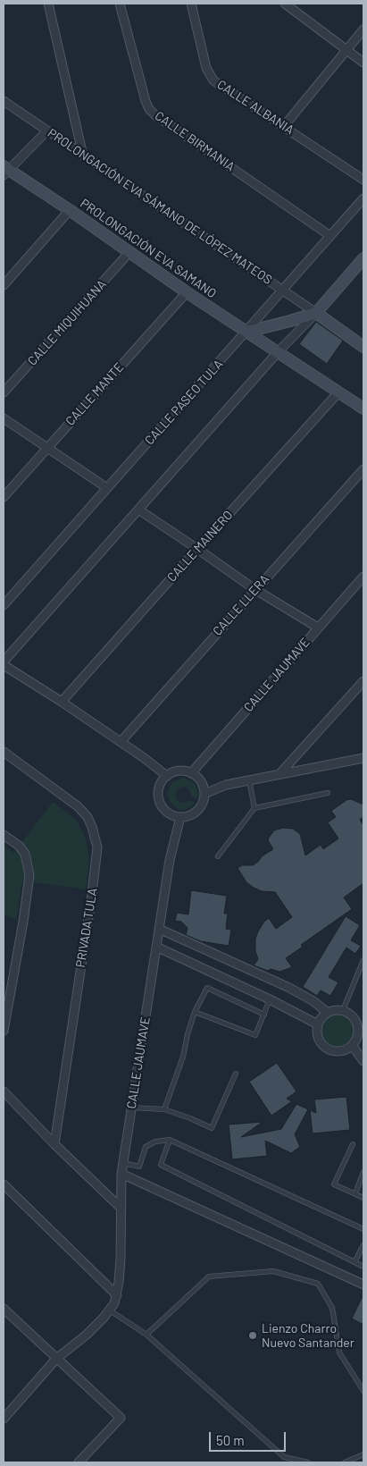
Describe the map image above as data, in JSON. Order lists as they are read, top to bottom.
{
  "streets": {
    "main road": ["PROLONGACIÓN EVA SAMANO"],
    "street": [
      "CALLE ALBANIA",
      "CALLE BIRMANIA",
      "PROLONGACIÓN EVA SÁMANO DE LÓPEZ MATEOS",
      "CALLE MIQUIHUANA",
      "CALLE MANTE",
      "CALLE PASEO TULA",
      "CALLE MAINERO",
      "CALLE LLERA",
      "CALLE JAUMAVE",
      "PRIVADA TULA"
    ]
  },
  "crossings": [
    ["CALLE BIRMANIA", "CALLE PASEO TULA"],
    ["PROLONGACIÓN EVA SÁMANO DE LÓPEZ MATEOS", "CALLE PASEO TULA"],
    ["PROLONGACIÓN EVA SAMANO", "CALLE MIQUIHUANA"],
    ["PROLONGACIÓN EVA SAMANO", "CALLE MANTE"],
    ["PROLONGACIÓN EVA SAMANO", "CALLE PASEO TULA"],
    ["PROLONGACIÓN EVA SAMANO", "CALLE MAINERO"]
  ],
  "places": ["Lienzo Charro Nuevo Santander"],
  "scale_bar": "50 m"
}
